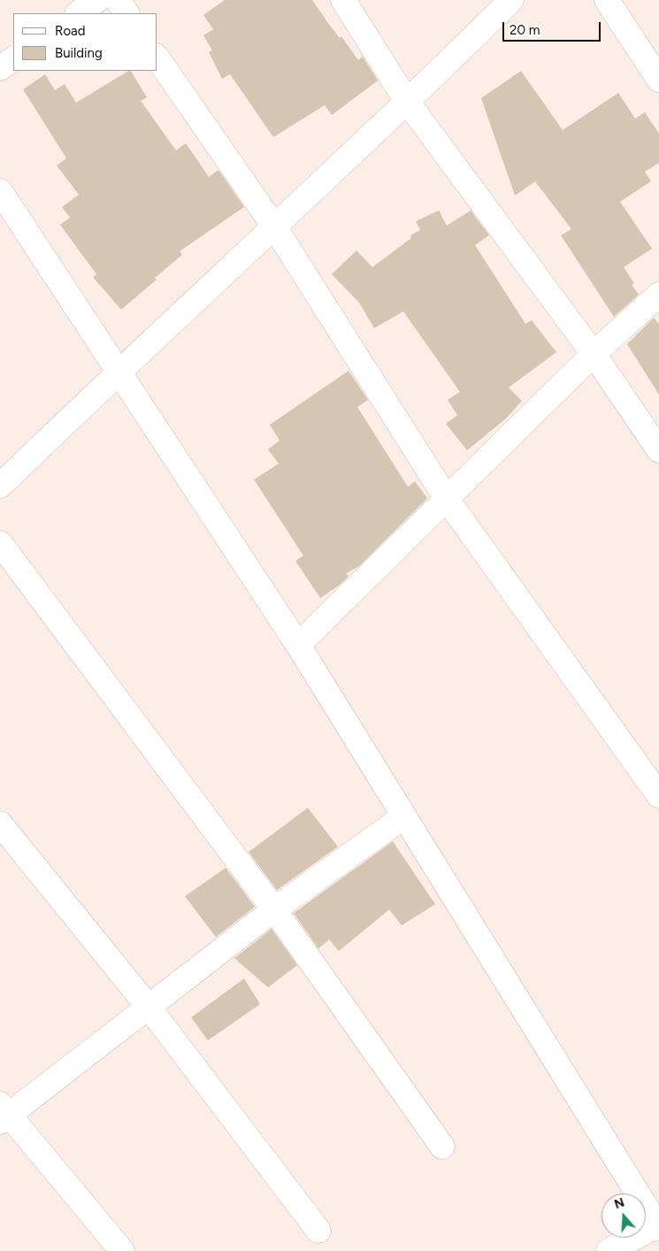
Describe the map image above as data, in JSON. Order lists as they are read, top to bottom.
{
  "legend": ["Road", "Building"],
  "scale_bar": "20 m",
  "north": "top"
}
